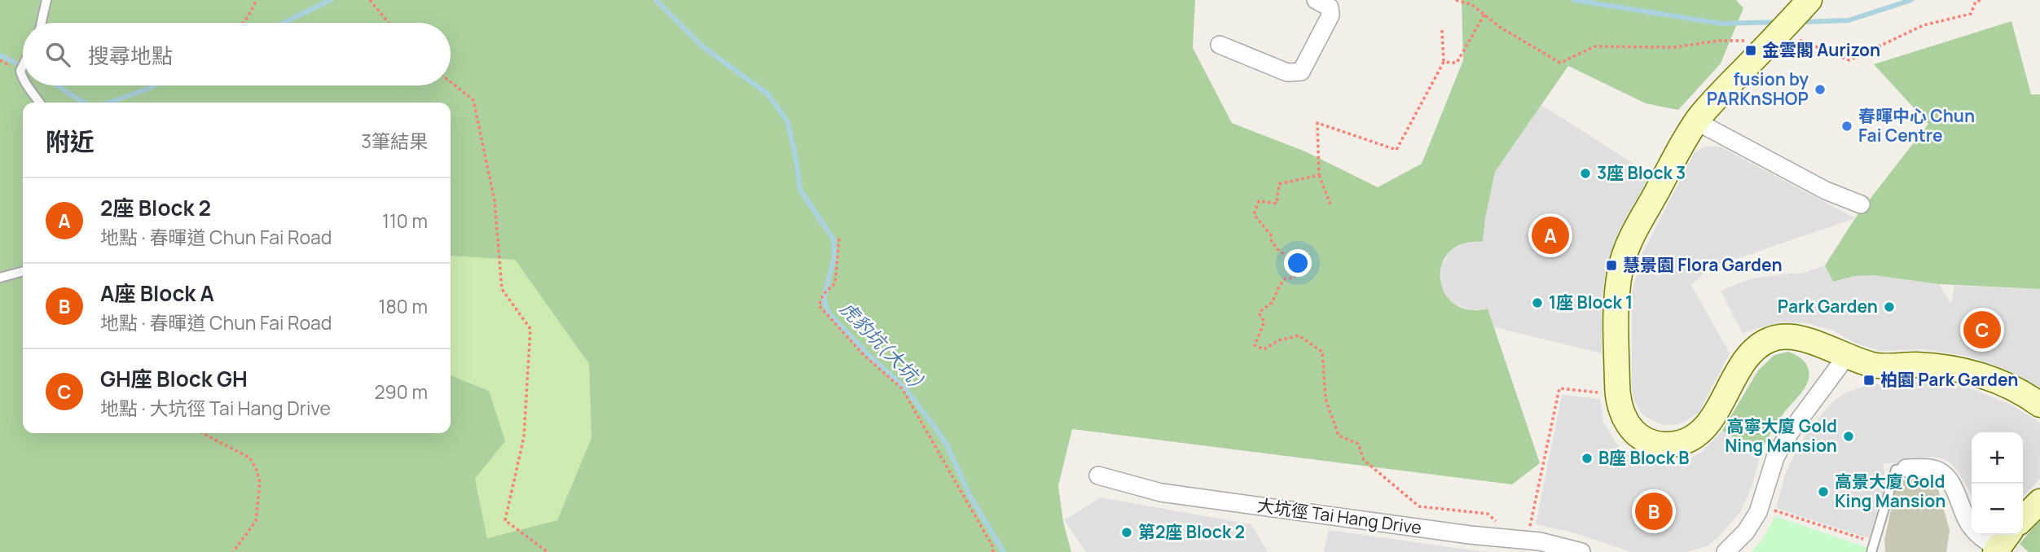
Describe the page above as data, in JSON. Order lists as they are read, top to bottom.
{
  "streets": {
    "street": ["大坑徑 Tai Hang Drive"]
  },
  "water": ["虎豹坑(大坑)"],
  "places": {
    "transit": ["金雲閣 Aurizon", "慧景園 Flora Garden", "柏園 Park Garden"],
    "other": [
      "fusion by PARKnSHOP",
      "春暉中心 Chun Fai Centre",
      "3座 Block 3",
      "1座 Block 1",
      "Park Garden",
      "高寧大廈 Gold Ning Mansion",
      "B座 Block B",
      "高景大廈 Gold King Mansion",
      "第2座 Block 2"
    ]
  },
  "page": {
    "search": "搜尋地點",
    "heading": ["附近", "3筆結果"],
    "list": [
      {
        "mark": "A",
        "name": "2座 Block 2",
        "note": "地點 · 春暉道 Chun Fai Road",
        "value": "110 m"
      },
      {
        "mark": "B",
        "name": "A座 Block A",
        "note": "地點 · 春暉道 Chun Fai Road",
        "value": "180 m"
      },
      {
        "mark": "C",
        "name": "GH座 Block GH",
        "note": "地點 · 大坑徑 Tai Hang Drive",
        "value": "290 m"
      }
    ],
    "pins": ["A", "C", "B"],
    "map_buttons": ["+", "−"]
  }
}
